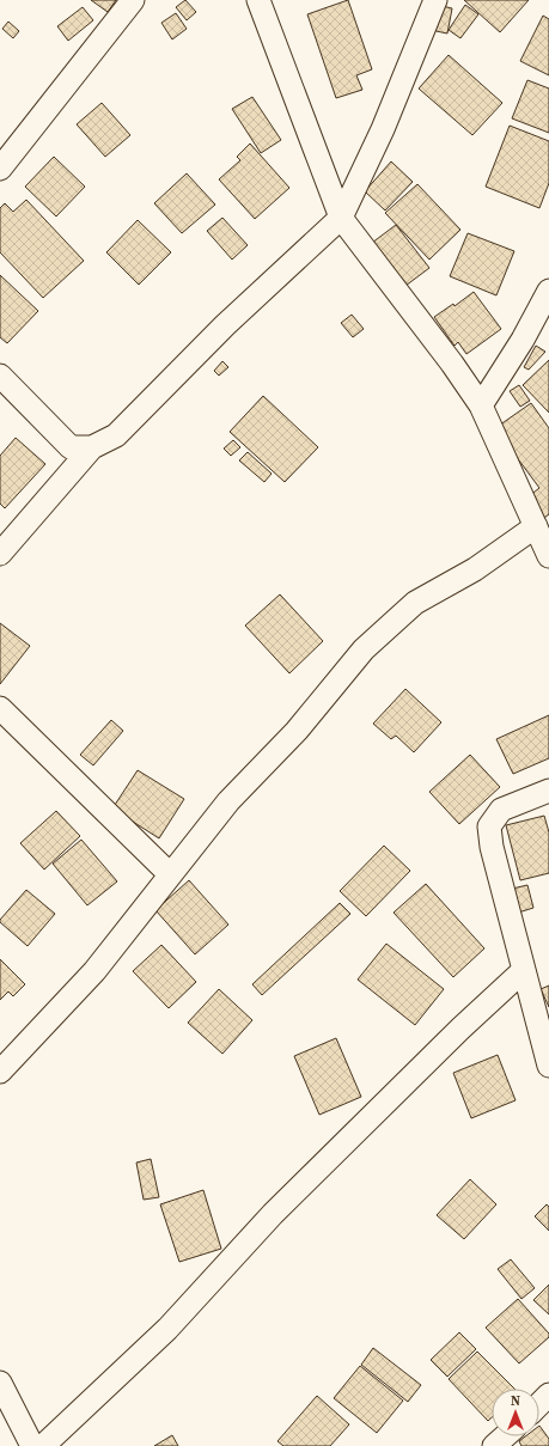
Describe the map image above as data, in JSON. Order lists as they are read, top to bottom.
{
  "north": "top"
}
